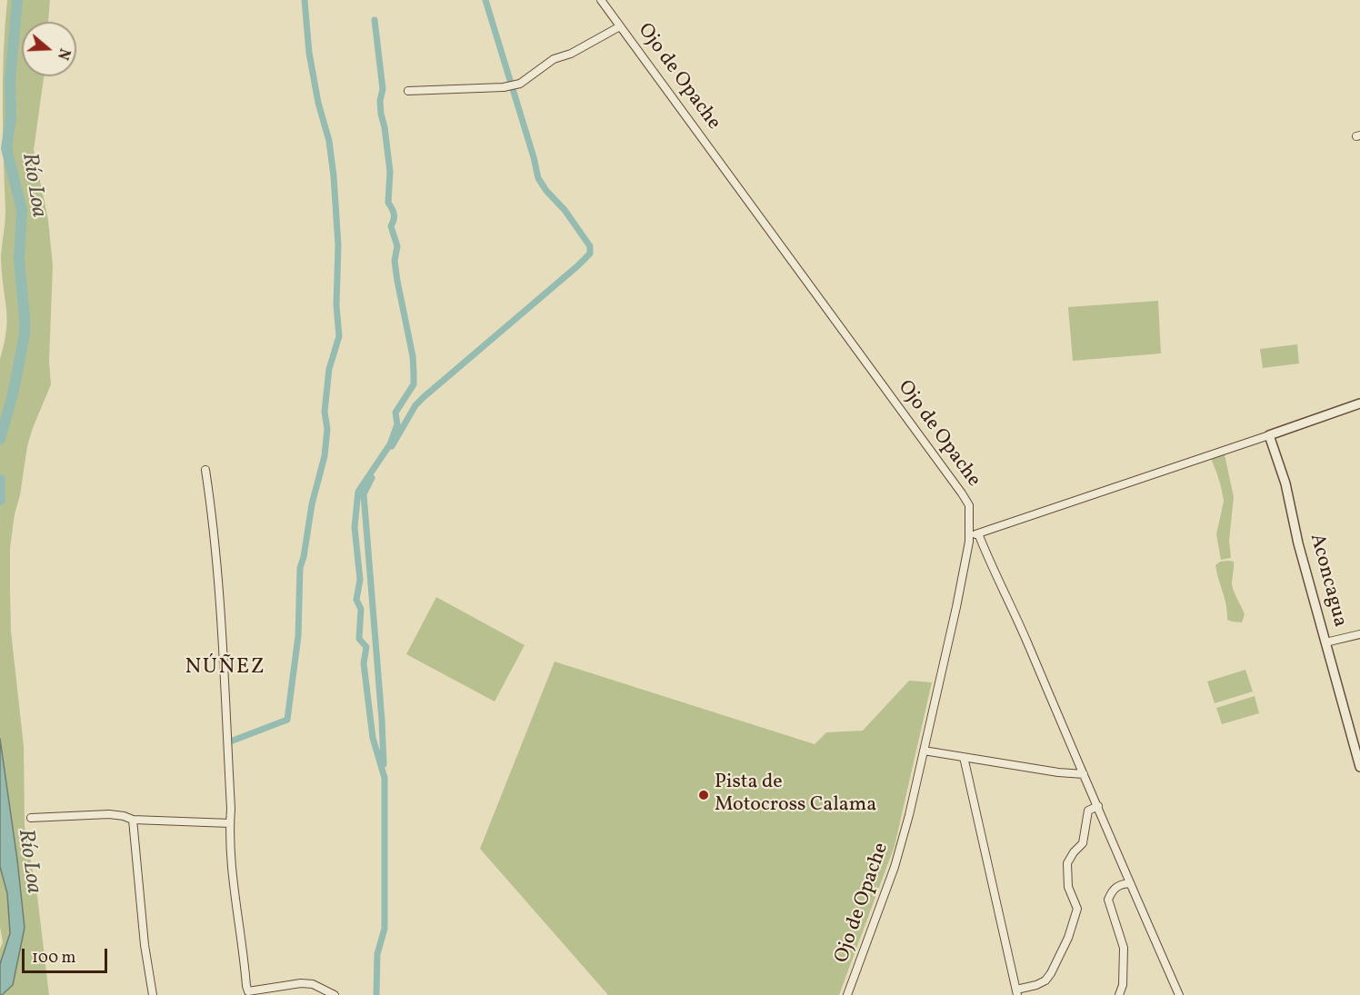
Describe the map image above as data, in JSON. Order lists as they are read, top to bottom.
{
  "streets": {
    "street": ["Ojo de Opache", "Aconcagua"]
  },
  "districts": ["NÚÑEZ"],
  "water": ["Río Loa"],
  "places": ["Pista de Motocross Calama"],
  "scale_bar": "100 m",
  "north": "right"
}
